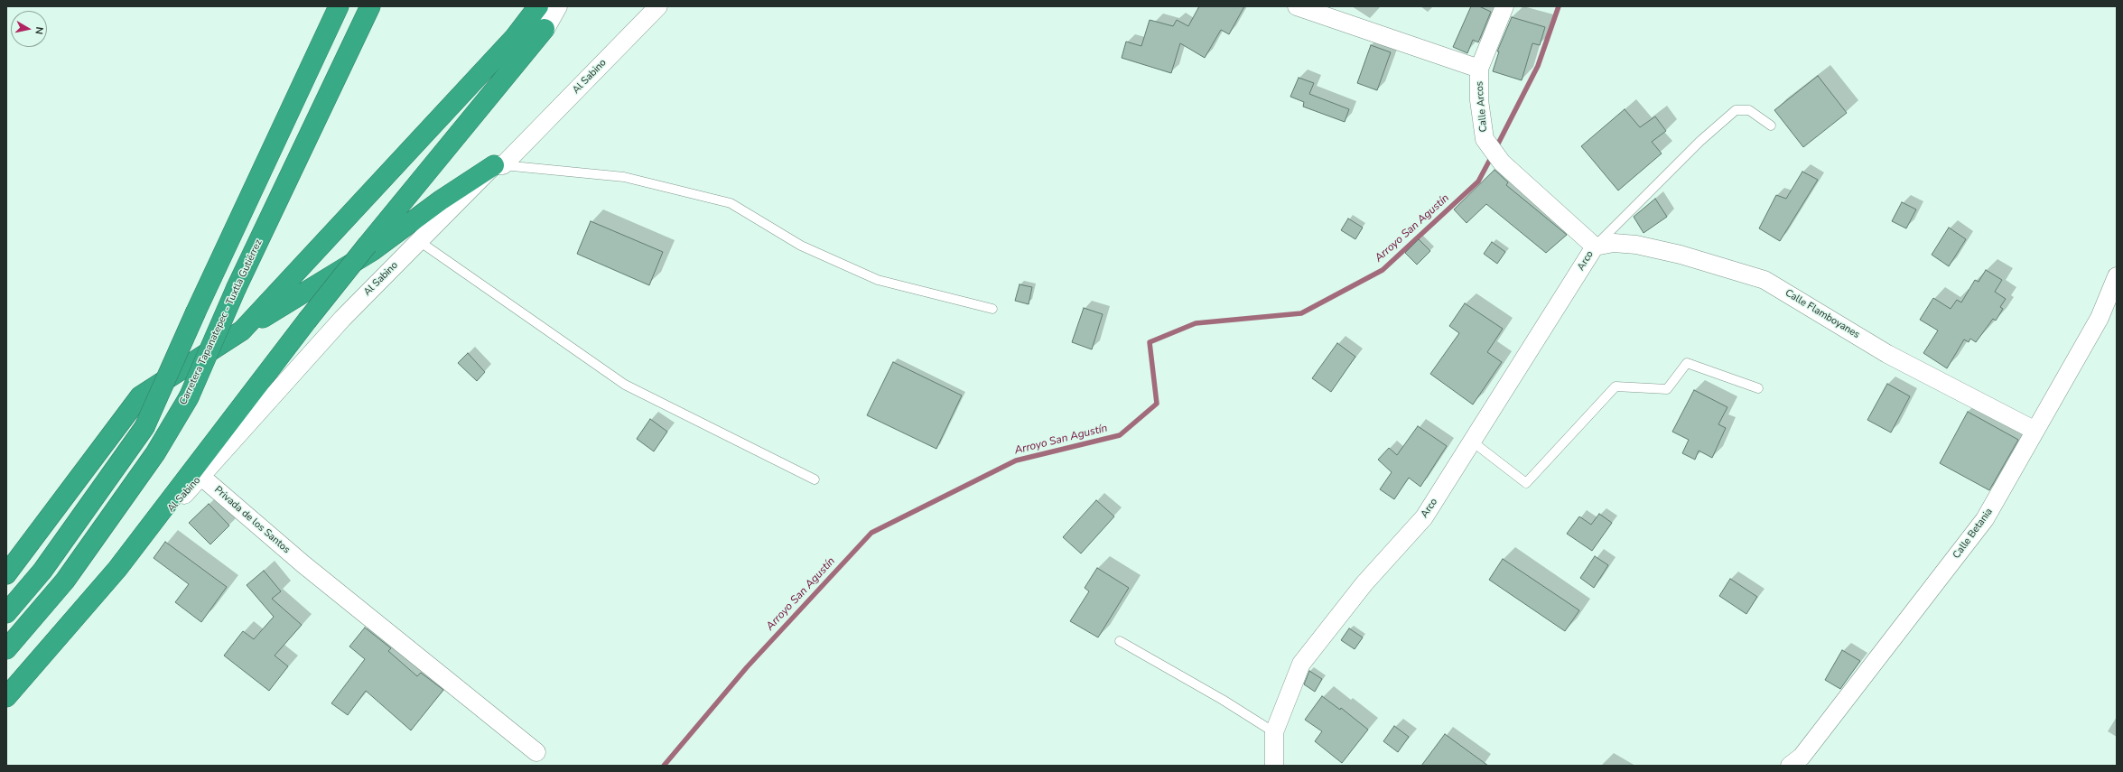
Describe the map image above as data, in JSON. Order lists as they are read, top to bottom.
{
  "streets": {
    "highway": ["Carretera Tapanatepec - Tuxtla Gutiérrez"],
    "street": [
      "Al Sabino",
      "Calle Arcos",
      "Arco",
      "Calle Flamboyanes",
      "Privada de los Santos",
      "Calle Betania"
    ]
  },
  "crossings": [
    ["Al Sabino", "Privada de los Santos"],
    ["Calle Arcos", "Arco"],
    ["Calle Arcos", "Calle Flamboyanes"],
    ["Arco", "Calle Flamboyanes"],
    ["Calle Flamboyanes", "Calle Betania"]
  ],
  "water": ["Arroyo San Agustín"],
  "north": "right"
}
